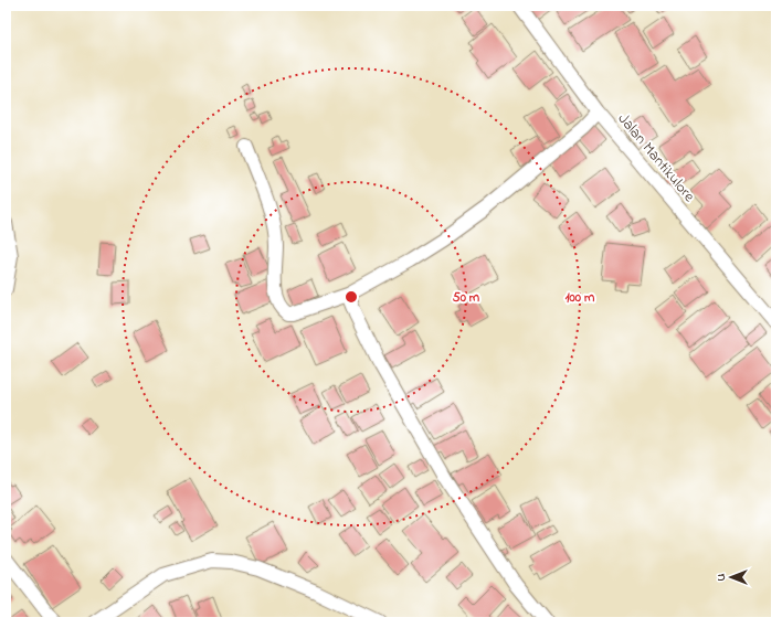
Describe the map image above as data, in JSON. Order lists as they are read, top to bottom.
{
  "streets": {
    "street": ["Jalan Mantikulore"]
  },
  "north": "left",
  "rings": ["50 m", "100 m"]
}
